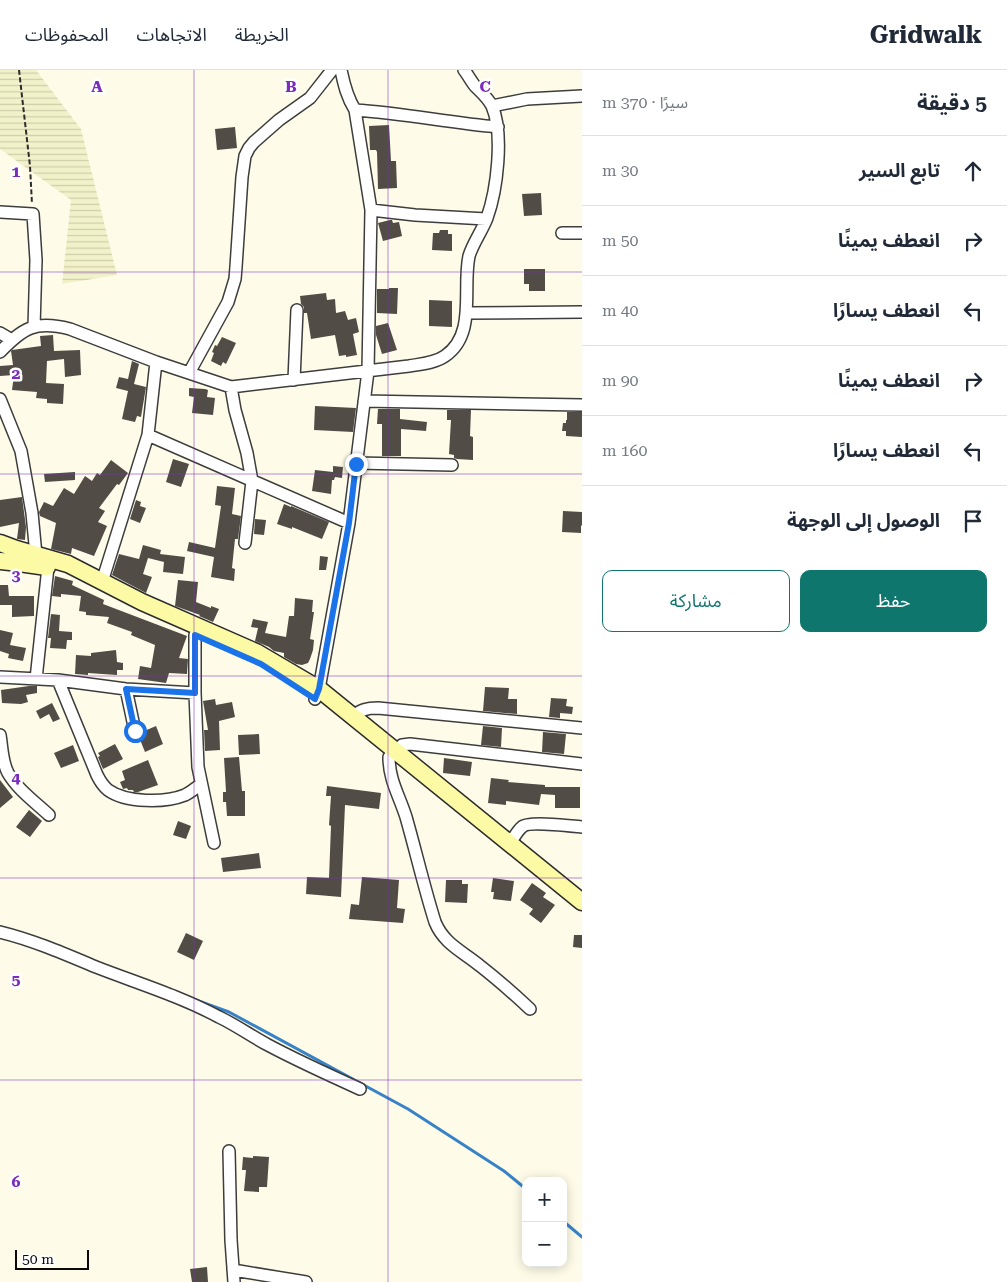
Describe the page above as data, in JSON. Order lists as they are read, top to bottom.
{
  "scale_bar": "50 m",
  "page": {
    "header": "Gridwalk",
    "nav": ["الخريطة", "الاتجاهات", "المحفوظات"],
    "heading": ["5 دقيقة", "سيرًا · 370 m"],
    "list": [
      ["تابع السير", "30 m"],
      ["انعطف يمينًا", "50 m"],
      ["انعطف يسارًا", "40 m"],
      ["انعطف يمينًا", "90 m"],
      ["انعطف يسارًا", "160 m"],
      "الوصول إلى الوجهة"
    ],
    "buttons": ["حفظ", "مشاركة"],
    "map_buttons": ["+", "−"],
    "scale": "50 m"
  },
  "grid": {
    "columns": ["A", "B", "C"],
    "rows": [
      "1",
      "2",
      "3",
      "4",
      "5",
      "6"
    ]
  }
}
